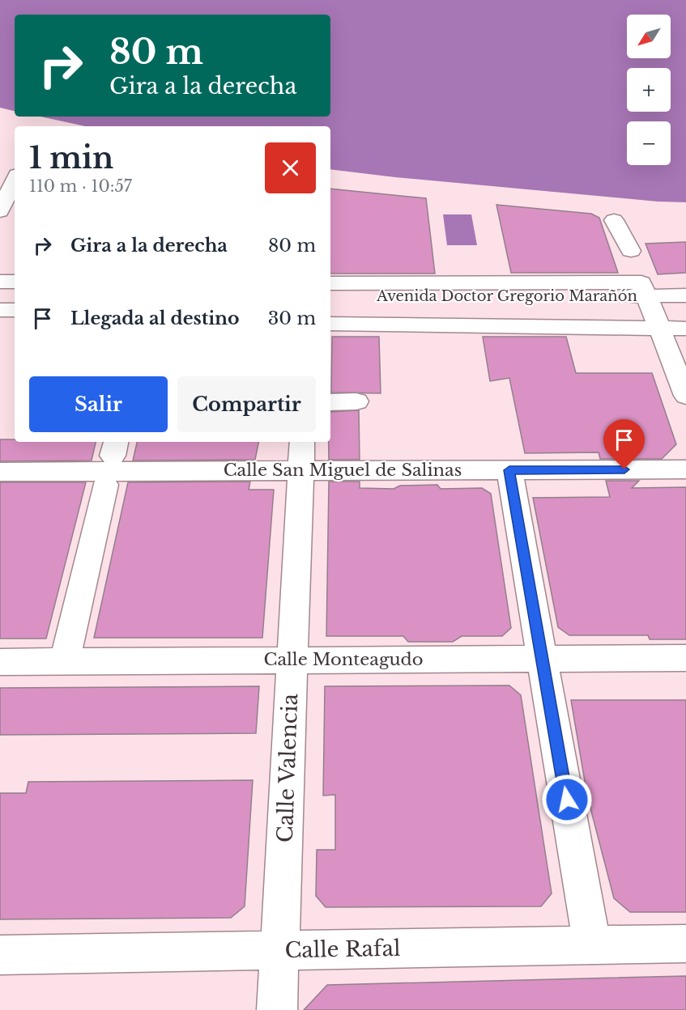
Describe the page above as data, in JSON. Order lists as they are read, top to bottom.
{
  "streets": {
    "street": [
      "Avenida Doctor Gregorio Marañón",
      "Calle San Miguel de Salinas",
      "Calle Monteagudo",
      "Calle Valencia",
      "Calle Rafal"
    ]
  },
  "crossings": [
    ["Calle San Miguel de Salinas", "Calle Valencia"],
    ["Calle Monteagudo", "Calle Valencia"],
    ["Calle Valencia", "Calle Rafal"]
  ],
  "north": "bottom left",
  "page": {
    "map_buttons": ["+", "−"],
    "turn": ["80 m", "Gira a la derecha"],
    "heading": ["1 min", "110 m · 10:57"],
    "list": [
      {
        "name": "Gira a la derecha",
        "value": "80 m"
      },
      {
        "name": "Llegada al destino",
        "value": "30 m"
      }
    ],
    "buttons": ["Salir", "Compartir"]
  }
}
